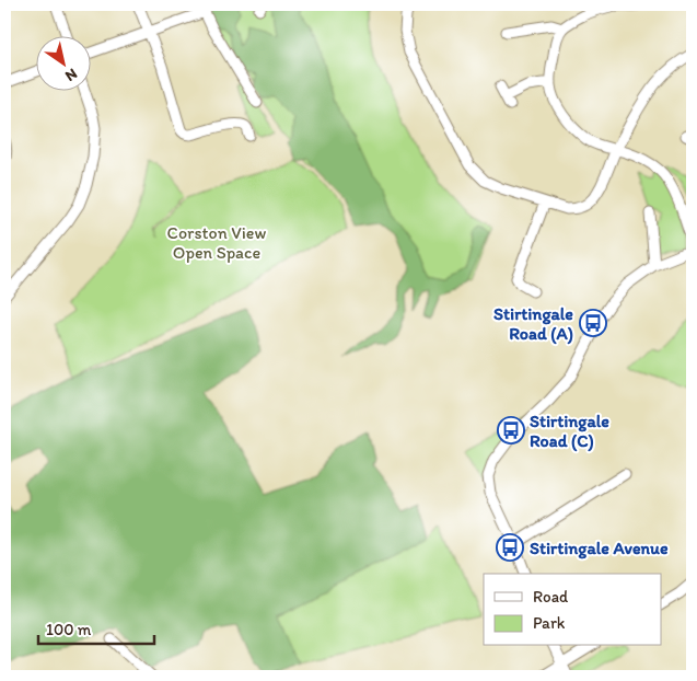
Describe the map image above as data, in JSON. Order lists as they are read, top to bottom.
{
  "parks": ["Corston View Open Space"],
  "places": {
    "bus stop": ["Stirtingale Road (A)", "Stirtingale Road (C)", "Stirtingale Avenue"]
  },
  "legend": ["Road", "Park"],
  "scale_bar": "100 m",
  "north": "bottom right"
}
